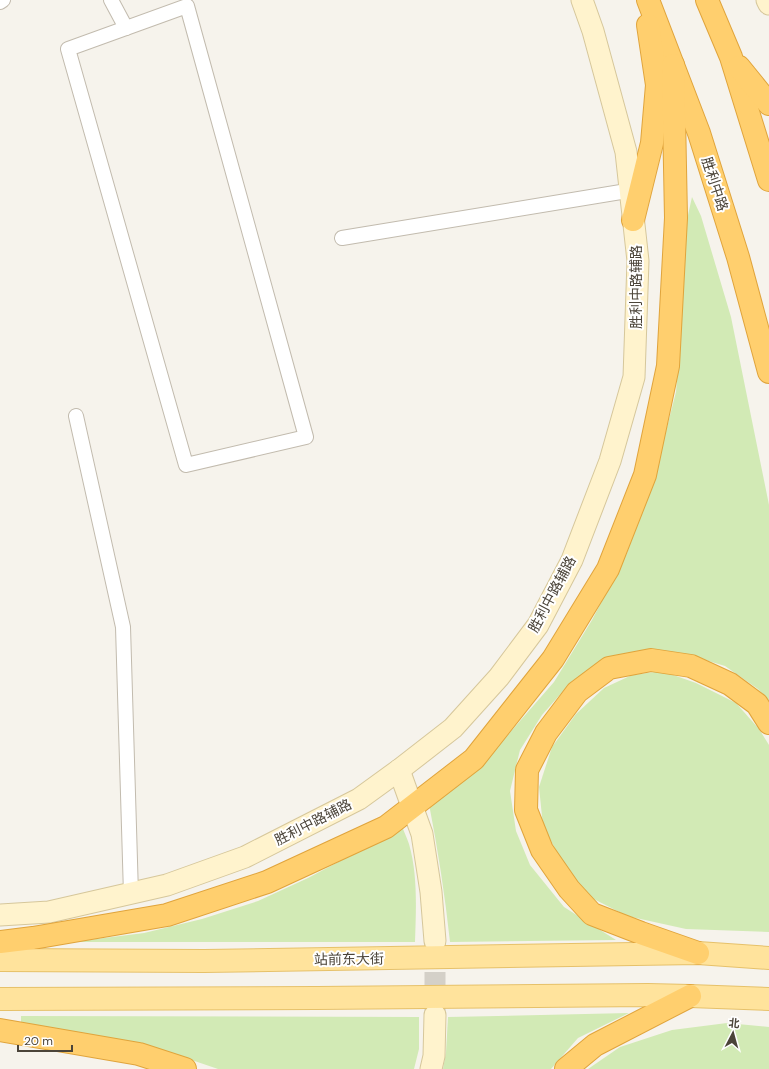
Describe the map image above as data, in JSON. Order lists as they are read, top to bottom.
{
  "streets": {
    "highway": ["胜利中路"],
    "main road": ["胜利中路辅路", "站前东大街"]
  },
  "scale_bar": "20 m",
  "north": "top"
}
